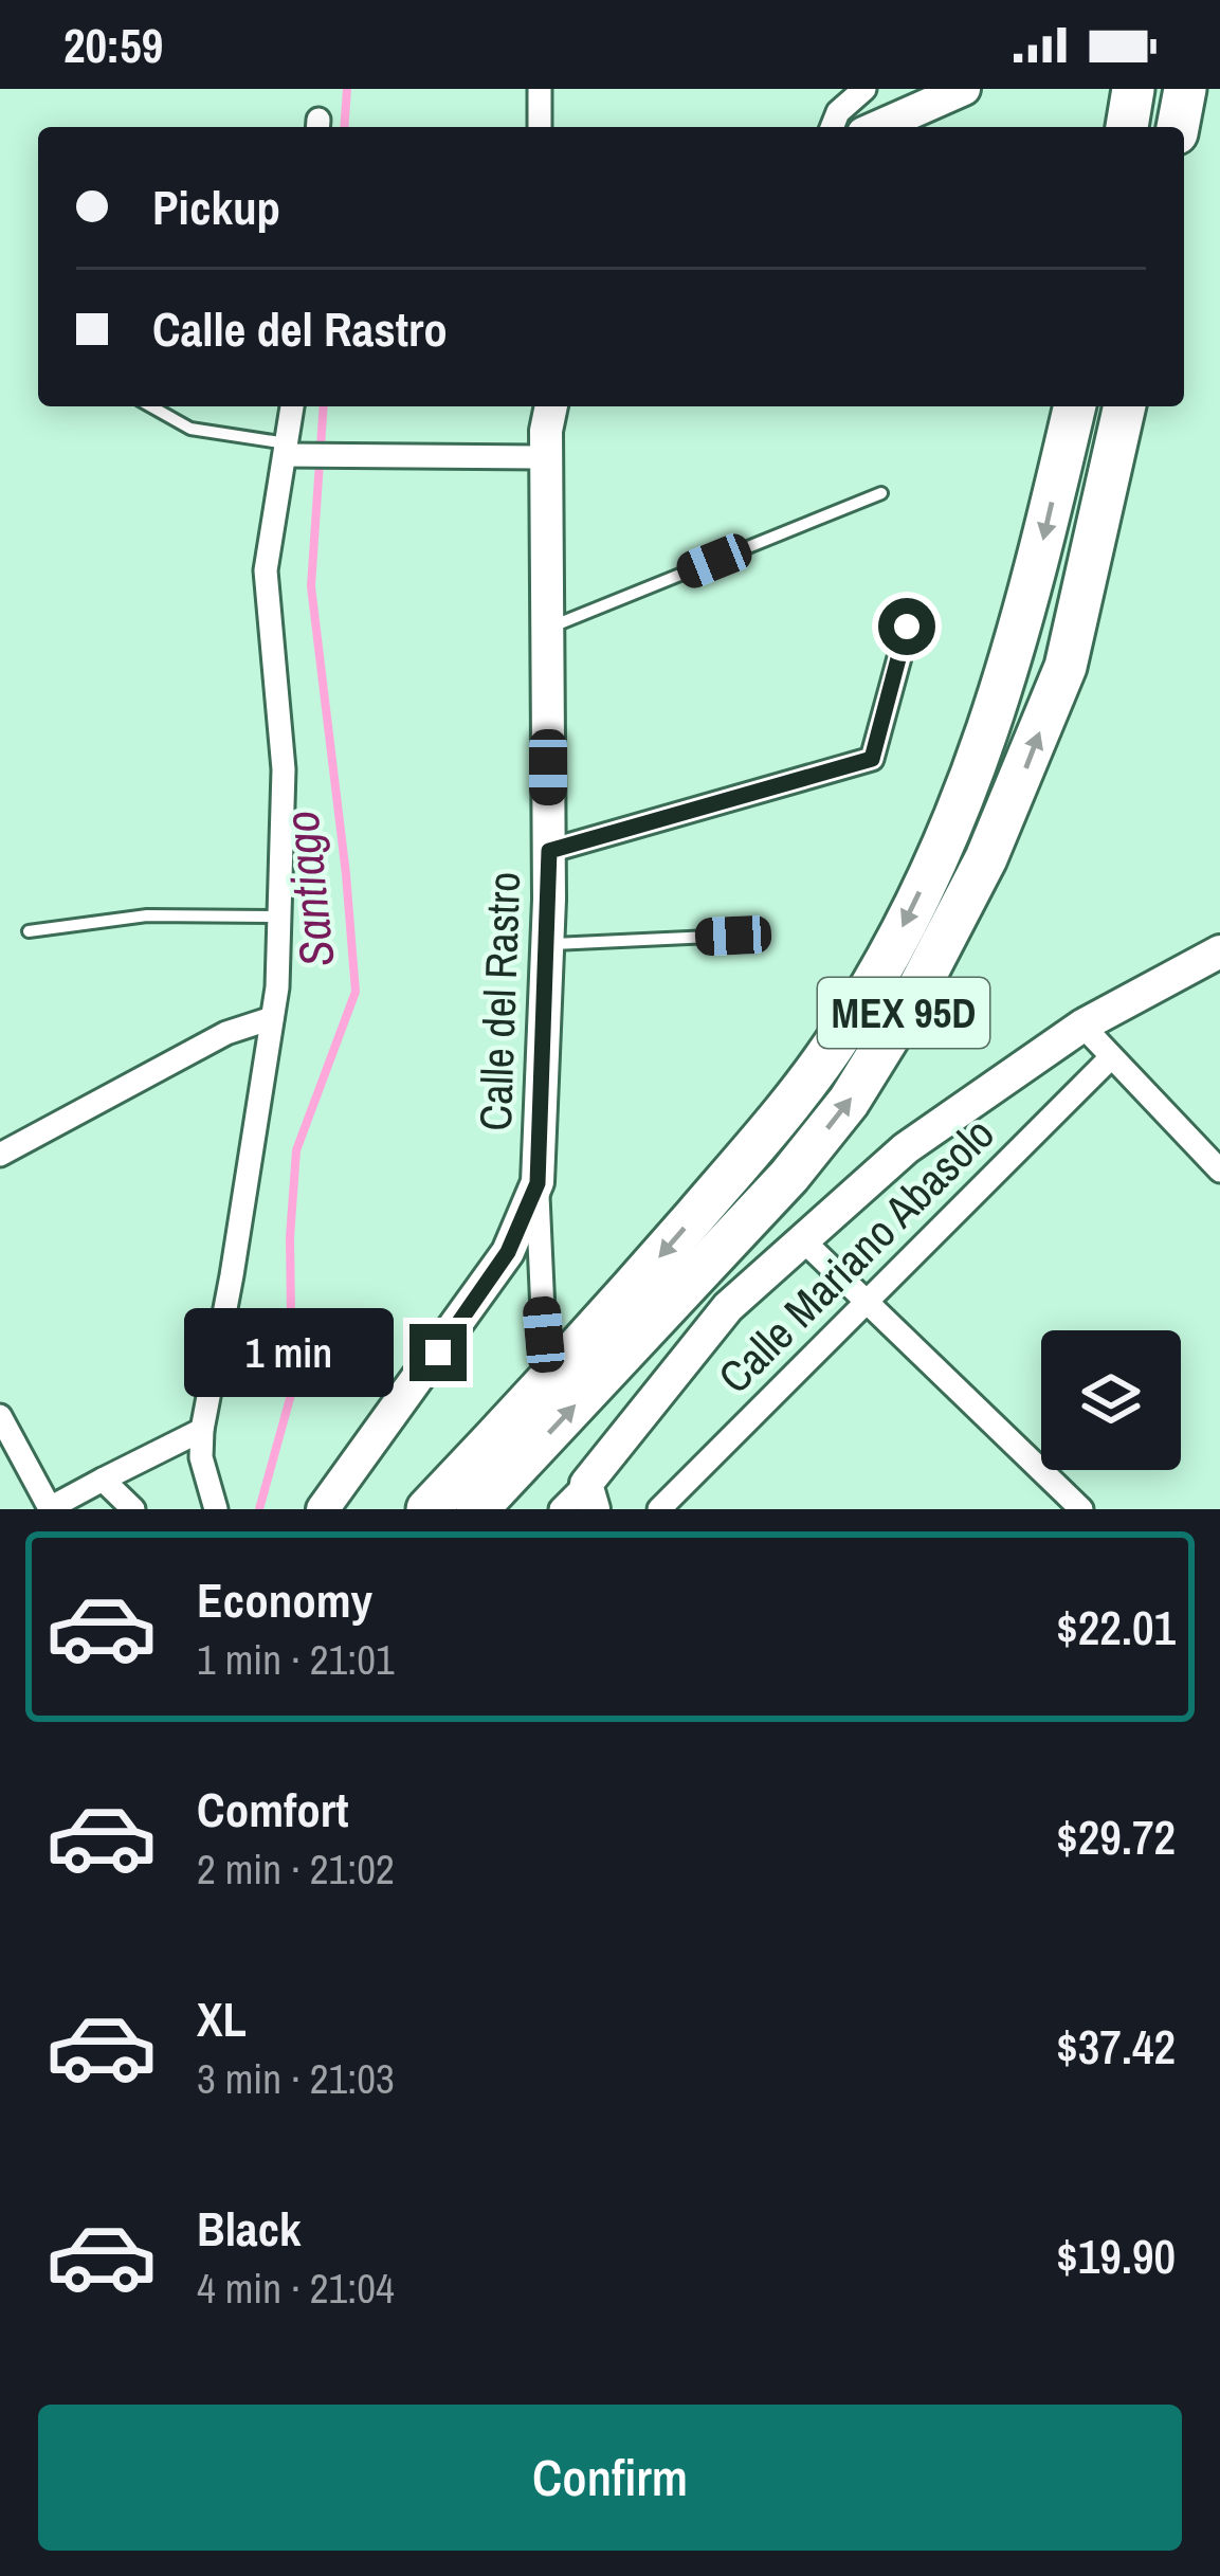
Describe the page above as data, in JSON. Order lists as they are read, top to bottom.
{
  "streets": {
    "highway": ["MEX 95D"],
    "main road": ["Calle del Rastro"],
    "street": ["Calle Mariano Abasolo"]
  },
  "water": ["Santiago"],
  "page": {
    "status": "20:59",
    "banner": ["Pickup", "Calle del Rastro"],
    "bubble": "1 min",
    "list": [
      {
        "name": "Economy",
        "note": "1 min · 21:01",
        "value": "$22.01"
      },
      {
        "name": "Comfort",
        "note": "2 min · 21:02",
        "value": "$29.72"
      },
      {
        "name": "XL",
        "note": "3 min · 21:03",
        "value": "$37.42"
      },
      {
        "name": "Black",
        "note": "4 min · 21:04",
        "value": "$19.90"
      }
    ],
    "buttons": "Confirm"
  }
}
